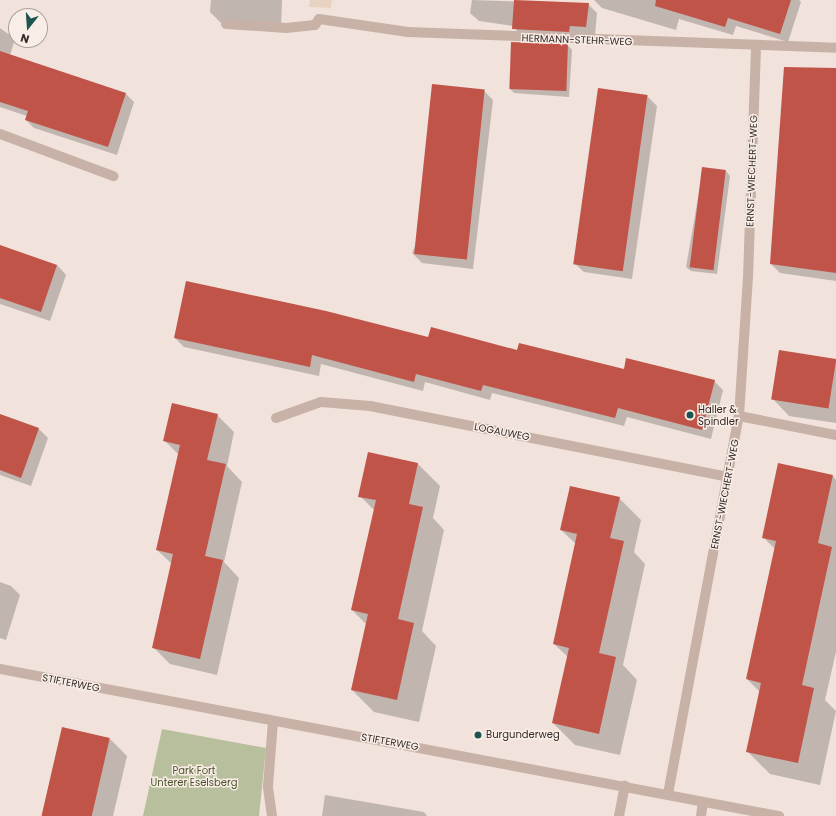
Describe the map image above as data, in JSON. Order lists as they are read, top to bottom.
{
  "streets": {
    "street": [
      "HERMANN-STEHR-WEG",
      "ERNST-WIECHERT-WEG",
      "LOGAUWEG",
      "STIFTERWEG"
    ]
  },
  "crossings": [
    ["HERMANN-STEHR-WEG", "ERNST-WIECHERT-WEG"],
    ["ERNST-WIECHERT-WEG", "LOGAUWEG"],
    ["ERNST-WIECHERT-WEG", "STIFTERWEG"]
  ],
  "parks": ["Park Fort Unterer Eselsberg"],
  "places": ["Haller & Spindler", "Burgunderweg"],
  "north": "bottom"
}
